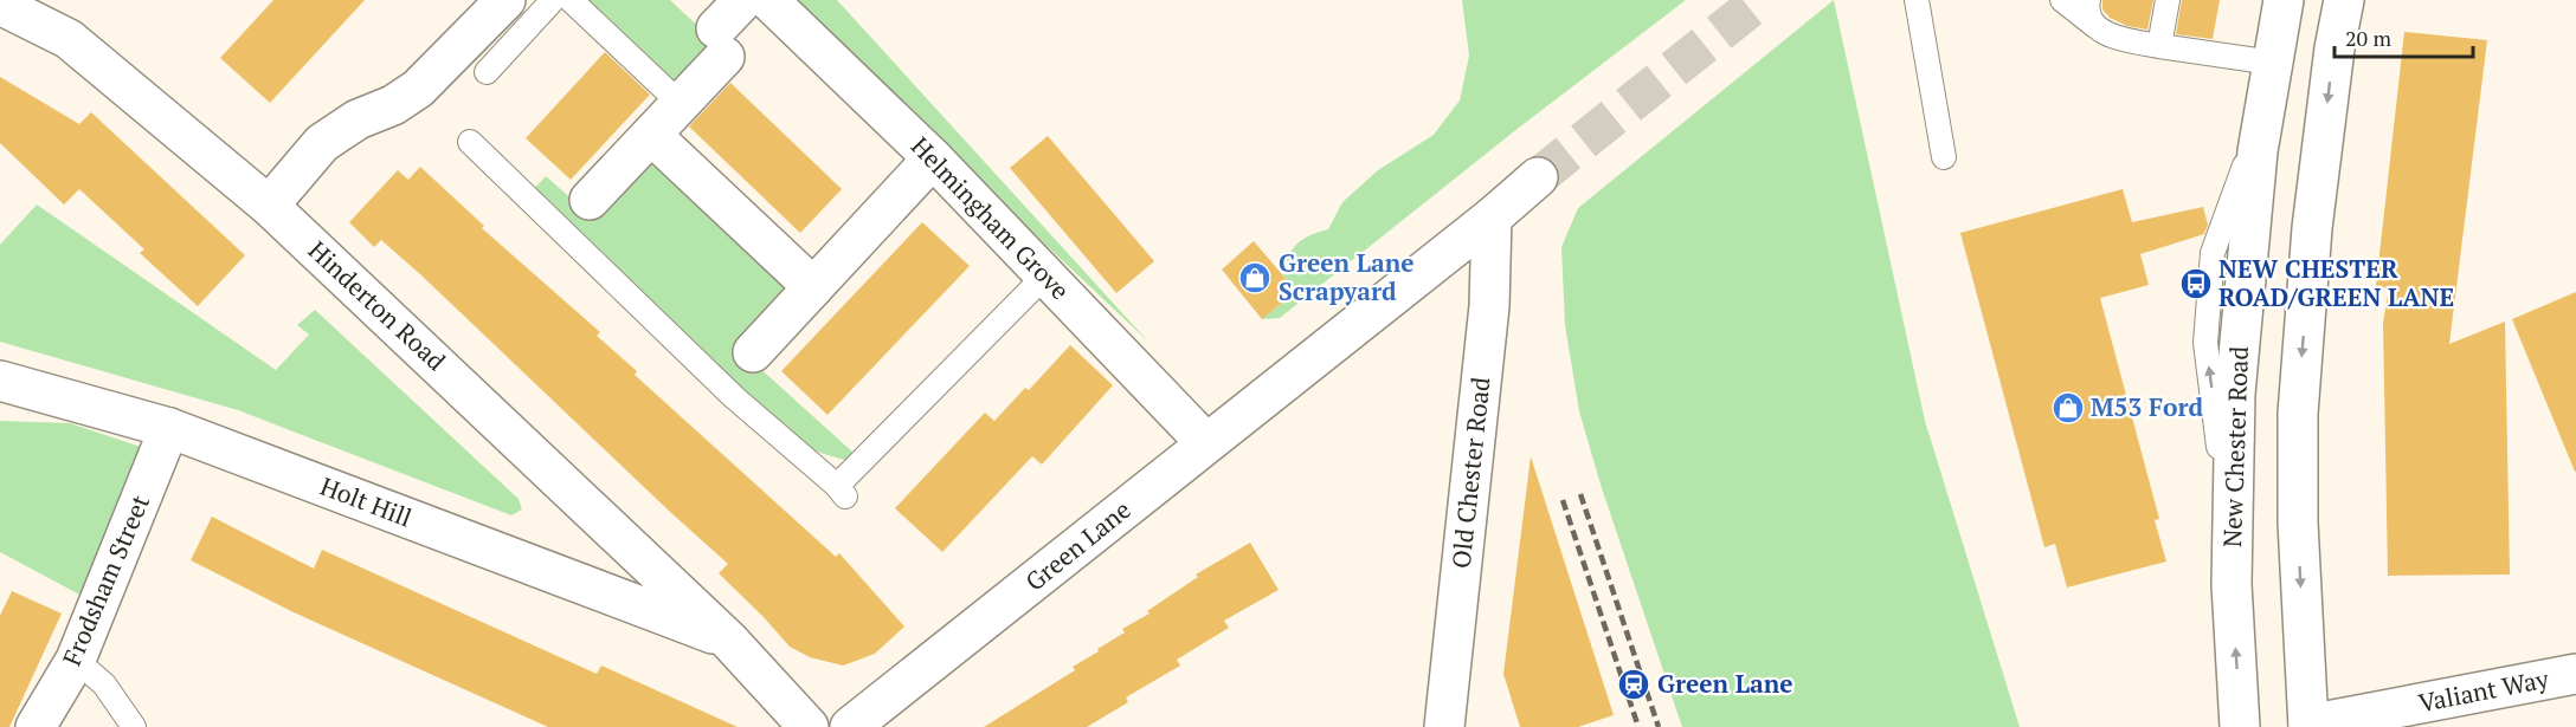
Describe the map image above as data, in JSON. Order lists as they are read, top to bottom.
{
  "streets": {
    "main road": [
      "Helmingham Grove",
      "Hinderton Road",
      "New Chester Road",
      "Old Chester Road",
      "Holt Hill",
      "Green Lane",
      "Frodsham Street",
      "Valiant Way"
    ]
  },
  "crossings": [
    ["Helmingham Grove", "Green Lane"],
    ["Hinderton Road", "Holt Hill"],
    ["Old Chester Road", "Green Lane"],
    ["Holt Hill", "Frodsham Street"]
  ],
  "places": {
    "shop": ["Green Lane Scrapyard", "M53 Ford"],
    "bus stop": ["NEW CHESTER ROAD/GREEN LANE"],
    "station": ["Green Lane"]
  },
  "scale_bar": "20 m"
}
